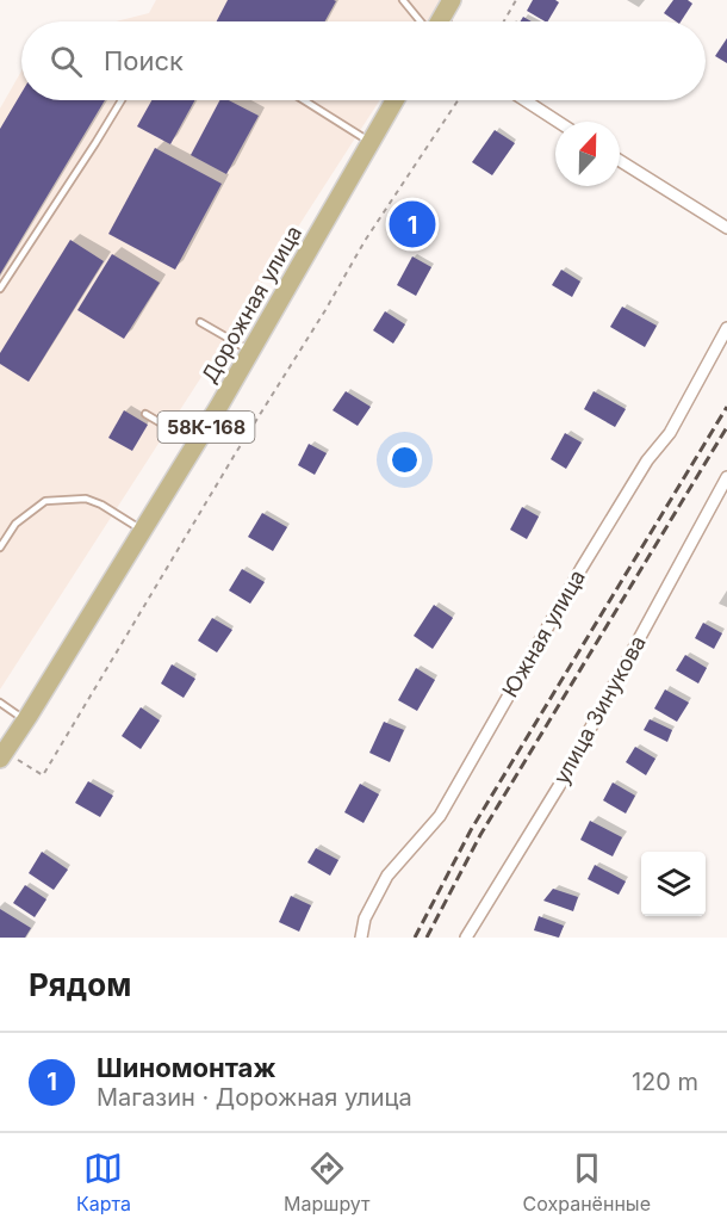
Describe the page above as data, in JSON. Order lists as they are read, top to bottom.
{
  "streets": {
    "main road": ["Дорожная улица", "58К-168"],
    "street": ["Южная улица", "улица Зинукова"]
  },
  "north": "top",
  "page": {
    "search": "Поиск",
    "pins": "1",
    "heading": "Рядом",
    "list": [
      {
        "mark": "1",
        "name": "Шиномонтаж",
        "note": "Магазин · Дорожная улица",
        "value": "120 m"
      }
    ],
    "nav": ["Карта", "Маршрут", "Сохранённые"]
  }
}
